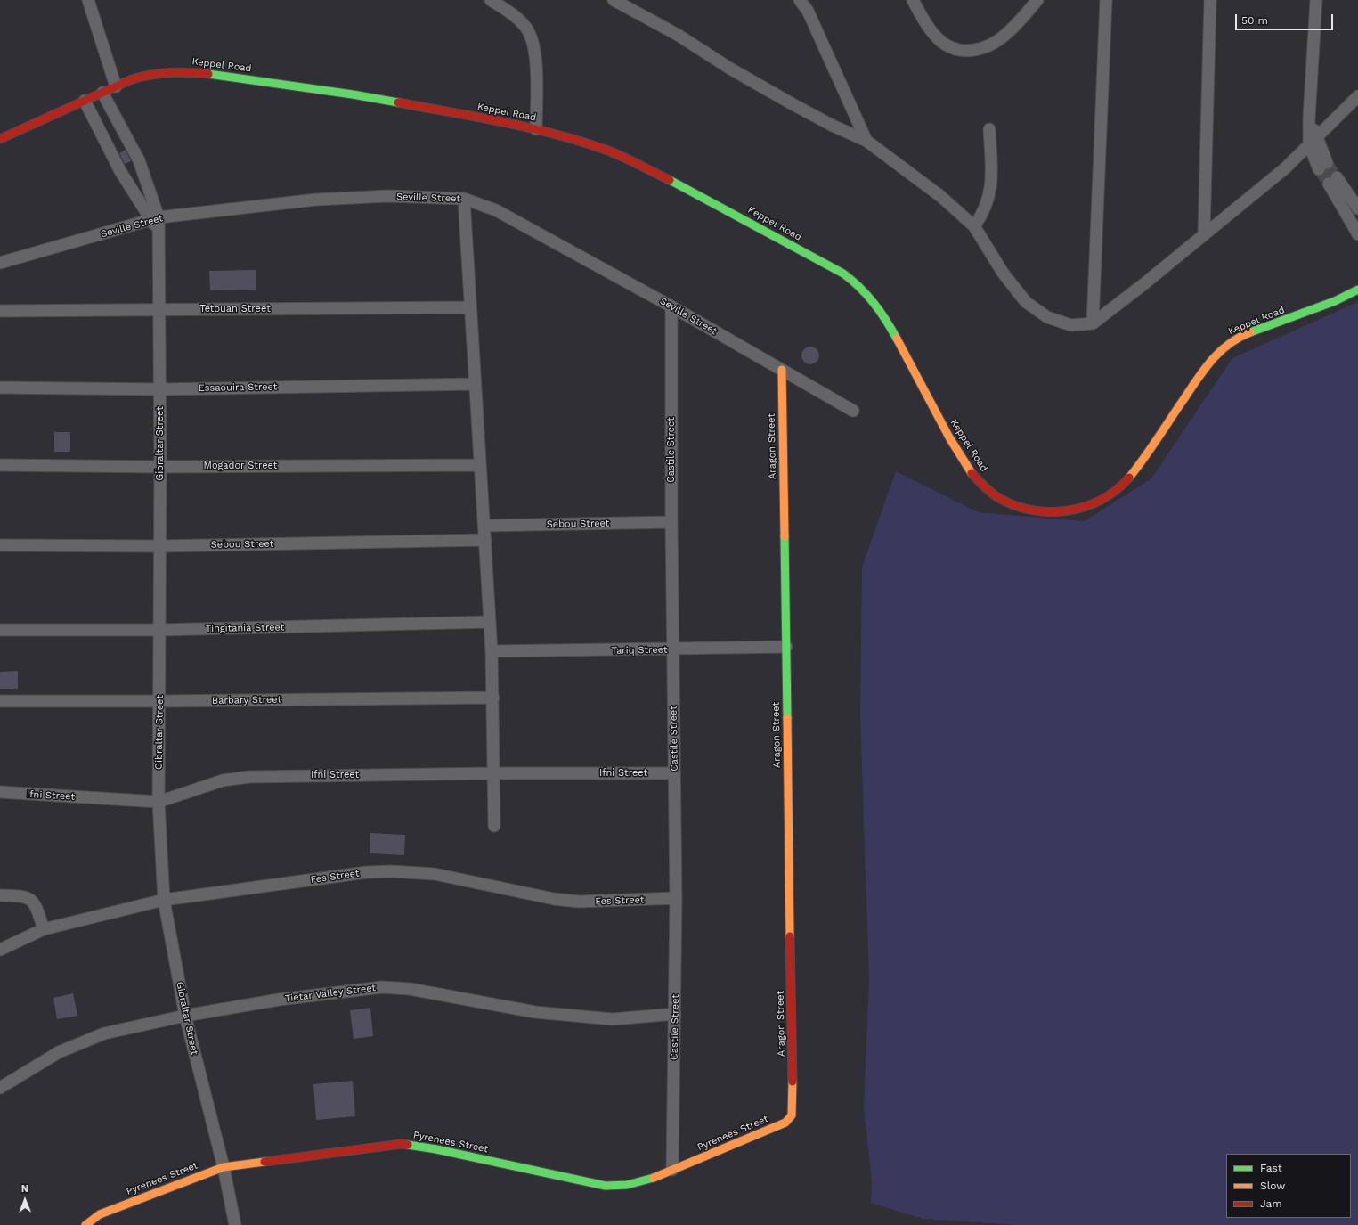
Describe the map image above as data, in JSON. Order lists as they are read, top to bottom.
{
  "streets": {
    "street": [
      "Keppel Road",
      "Seville Street",
      "Tetouan Street",
      "Essaouira Street",
      "Gibraltar Street",
      "Aragon Street",
      "Castile Street",
      "Mogador Street",
      "Sebou Street",
      "Tingitania Street",
      "Tariq Street",
      "Barbary Street",
      "Ifni Street",
      "Fes Street",
      "Tietar Valley Street",
      "Pyrenees Street"
    ]
  },
  "crossings": [
    ["Seville Street", "Gibraltar Street"],
    ["Seville Street", "Aragon Street"],
    ["Seville Street", "Castile Street"],
    ["Tetouan Street", "Gibraltar Street"],
    ["Essaouira Street", "Gibraltar Street"],
    ["Gibraltar Street", "Mogador Street"],
    ["Gibraltar Street", "Sebou Street"],
    ["Gibraltar Street", "Tingitania Street"],
    ["Gibraltar Street", "Barbary Street"],
    ["Gibraltar Street", "Ifni Street"],
    ["Gibraltar Street", "Fes Street"],
    ["Gibraltar Street", "Tietar Valley Street"],
    ["Gibraltar Street", "Pyrenees Street"],
    ["Aragon Street", "Tariq Street"],
    ["Aragon Street", "Pyrenees Street"],
    ["Castile Street", "Sebou Street"],
    ["Castile Street", "Tariq Street"],
    ["Castile Street", "Ifni Street"],
    ["Castile Street", "Fes Street"],
    ["Castile Street", "Tietar Valley Street"],
    ["Castile Street", "Pyrenees Street"]
  ],
  "legend": ["Fast", "Slow", "Jam"],
  "scale_bar": "50 m",
  "north": "top"
}
